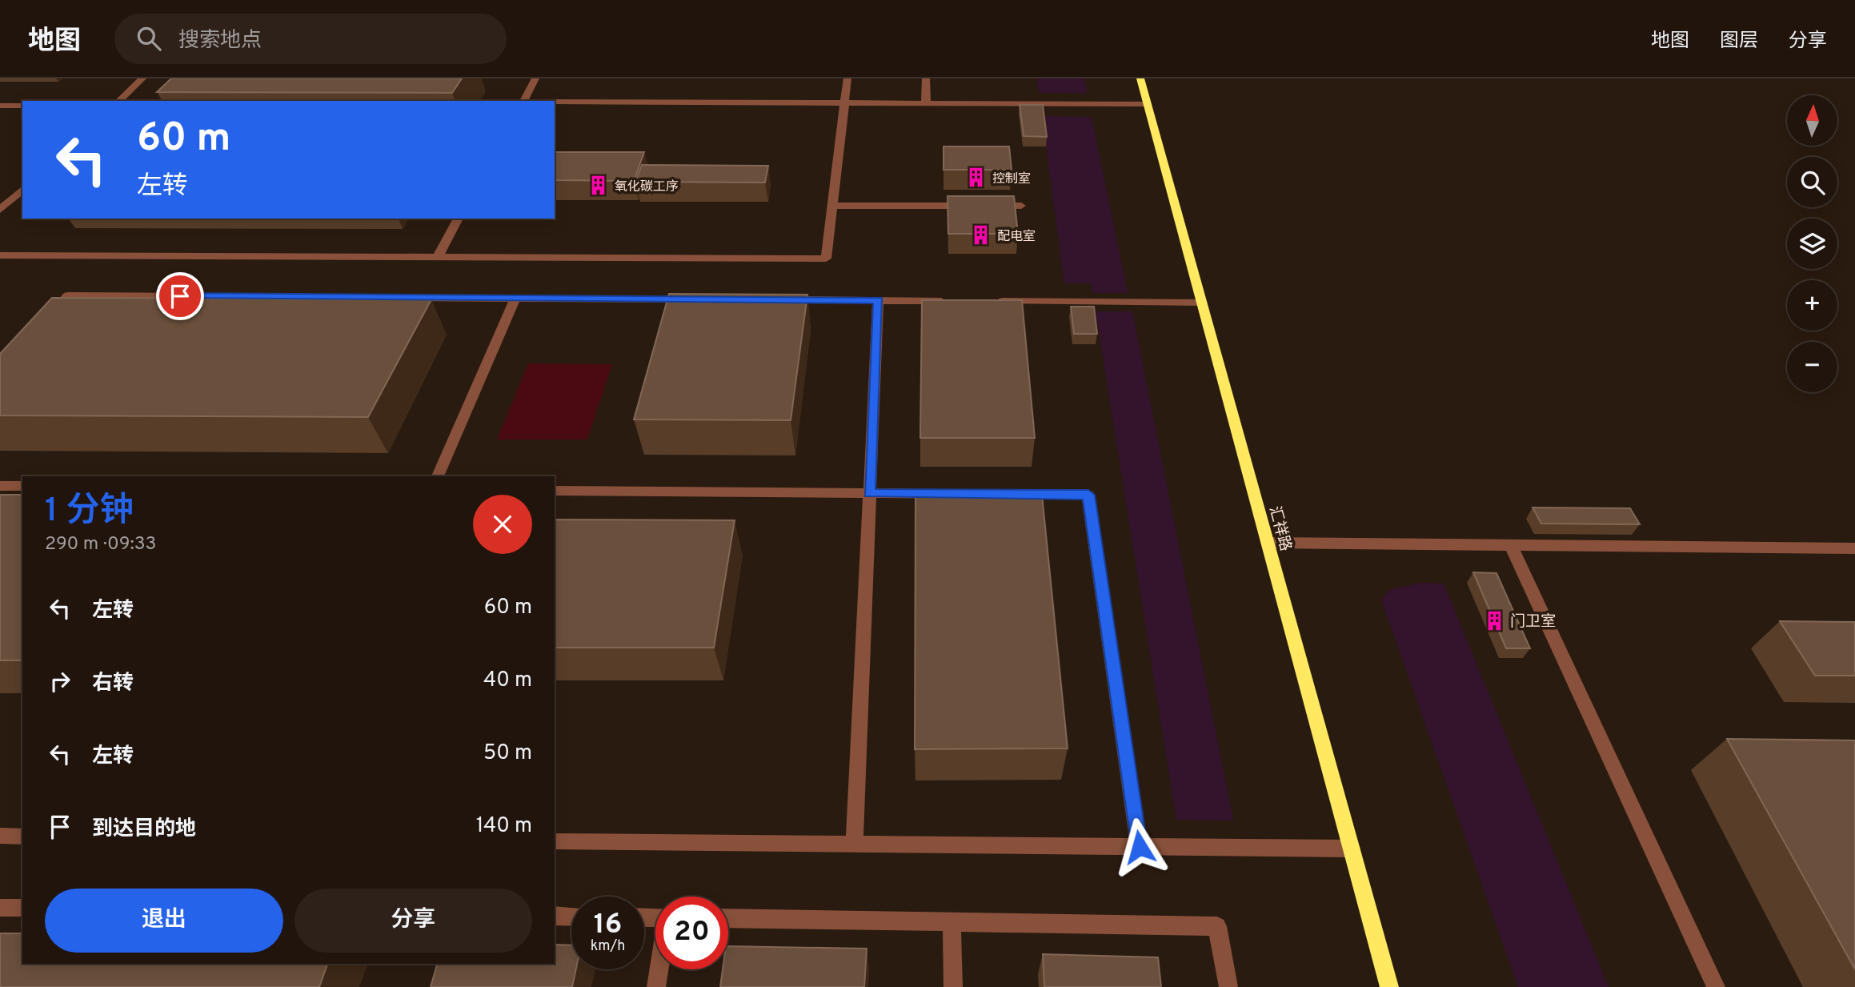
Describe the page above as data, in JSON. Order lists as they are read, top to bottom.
{
  "streets": {
    "main road": ["汇祥路"]
  },
  "places": {
    "building": [
      "控制室",
      "氧化碳工序",
      "配电室",
      "门卫室"
    ]
  },
  "north": "top",
  "page": {
    "header": "地图",
    "search": "搜索地点",
    "nav": ["地图", "图层", "分享"],
    "map_buttons": ["+", "−"],
    "turn": ["60 m", "左转"],
    "heading": ["1 分钟", "290 m · 09:33"],
    "list": [
      {
        "name": "左转",
        "value": "60 m"
      },
      {
        "name": "右转",
        "value": "40 m"
      },
      {
        "name": "左转",
        "value": "50 m"
      },
      {
        "name": "到达目的地",
        "value": "140 m"
      }
    ],
    "buttons": ["退出", "分享"],
    "speed": "16 km/h",
    "limit": "20"
  }
}
